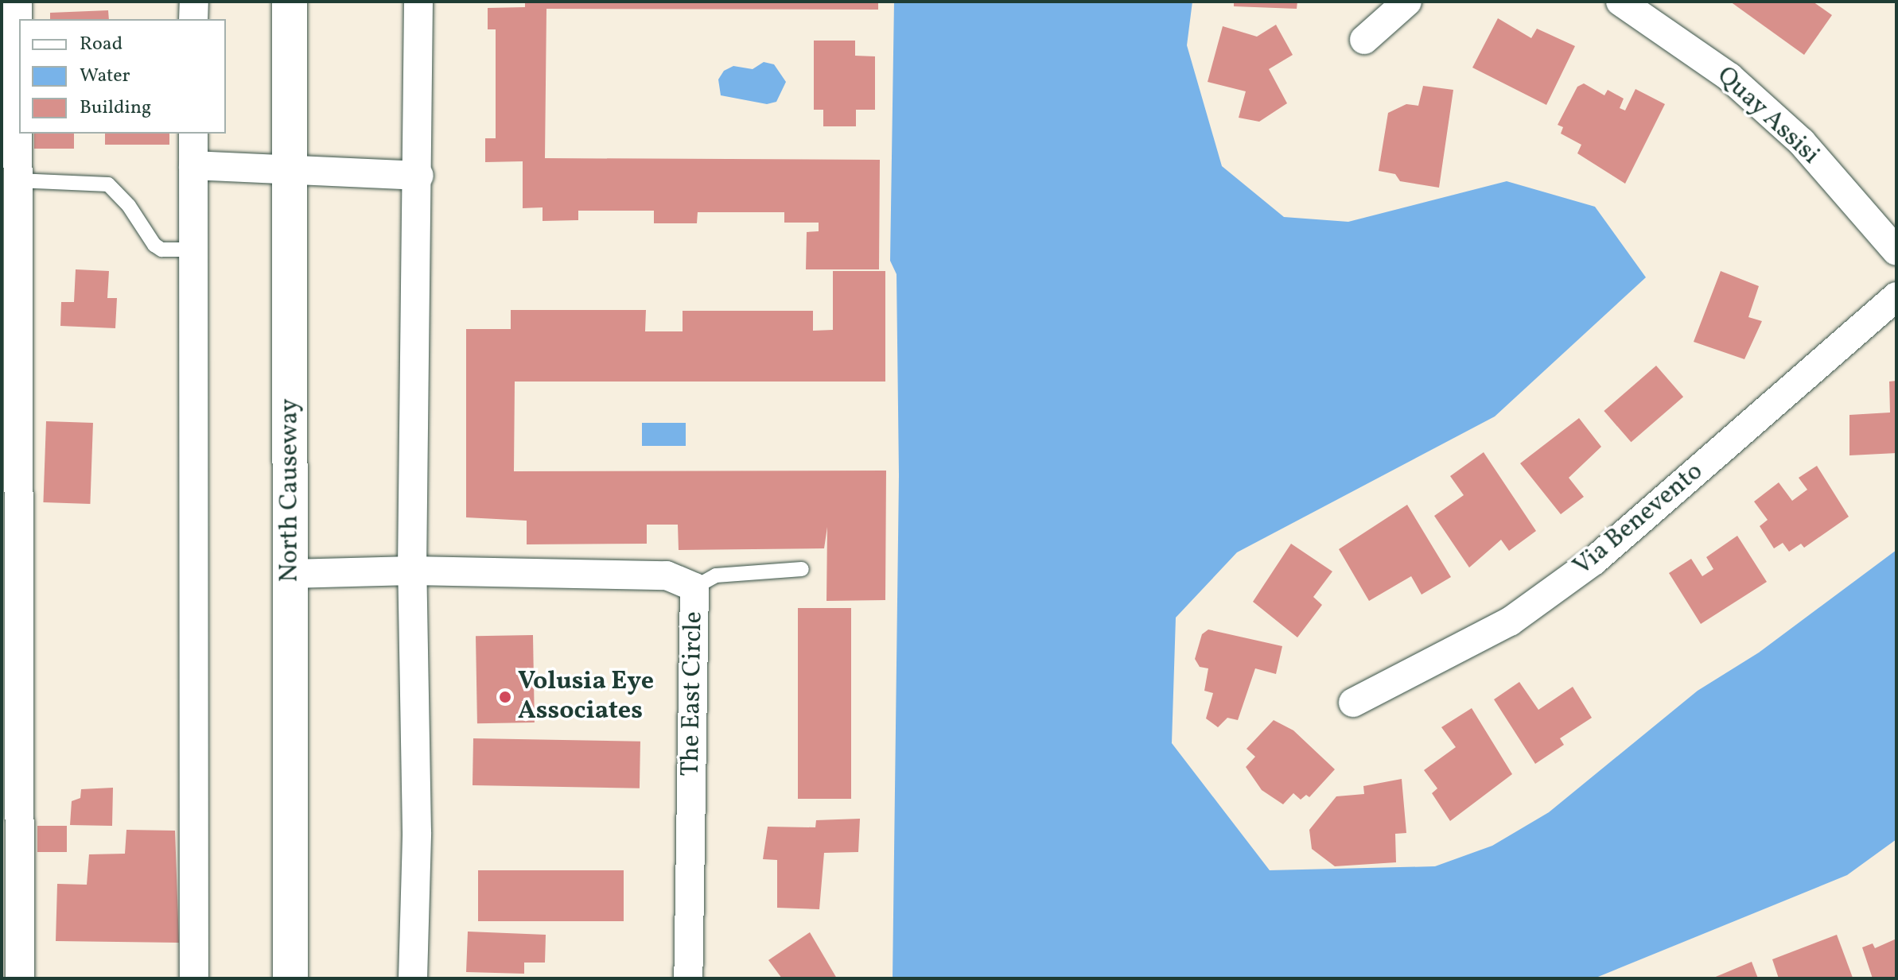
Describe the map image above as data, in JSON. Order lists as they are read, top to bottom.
{
  "streets": {
    "main road": ["North Causeway"],
    "street": ["Quay Assisi", "Via Benevento", "The East Circle"]
  },
  "crossings": [
    ["North Causeway", "The East Circle"]
  ],
  "places": ["Volusia Eye Associates"],
  "legend": ["Road", "Water", "Building"]
}
